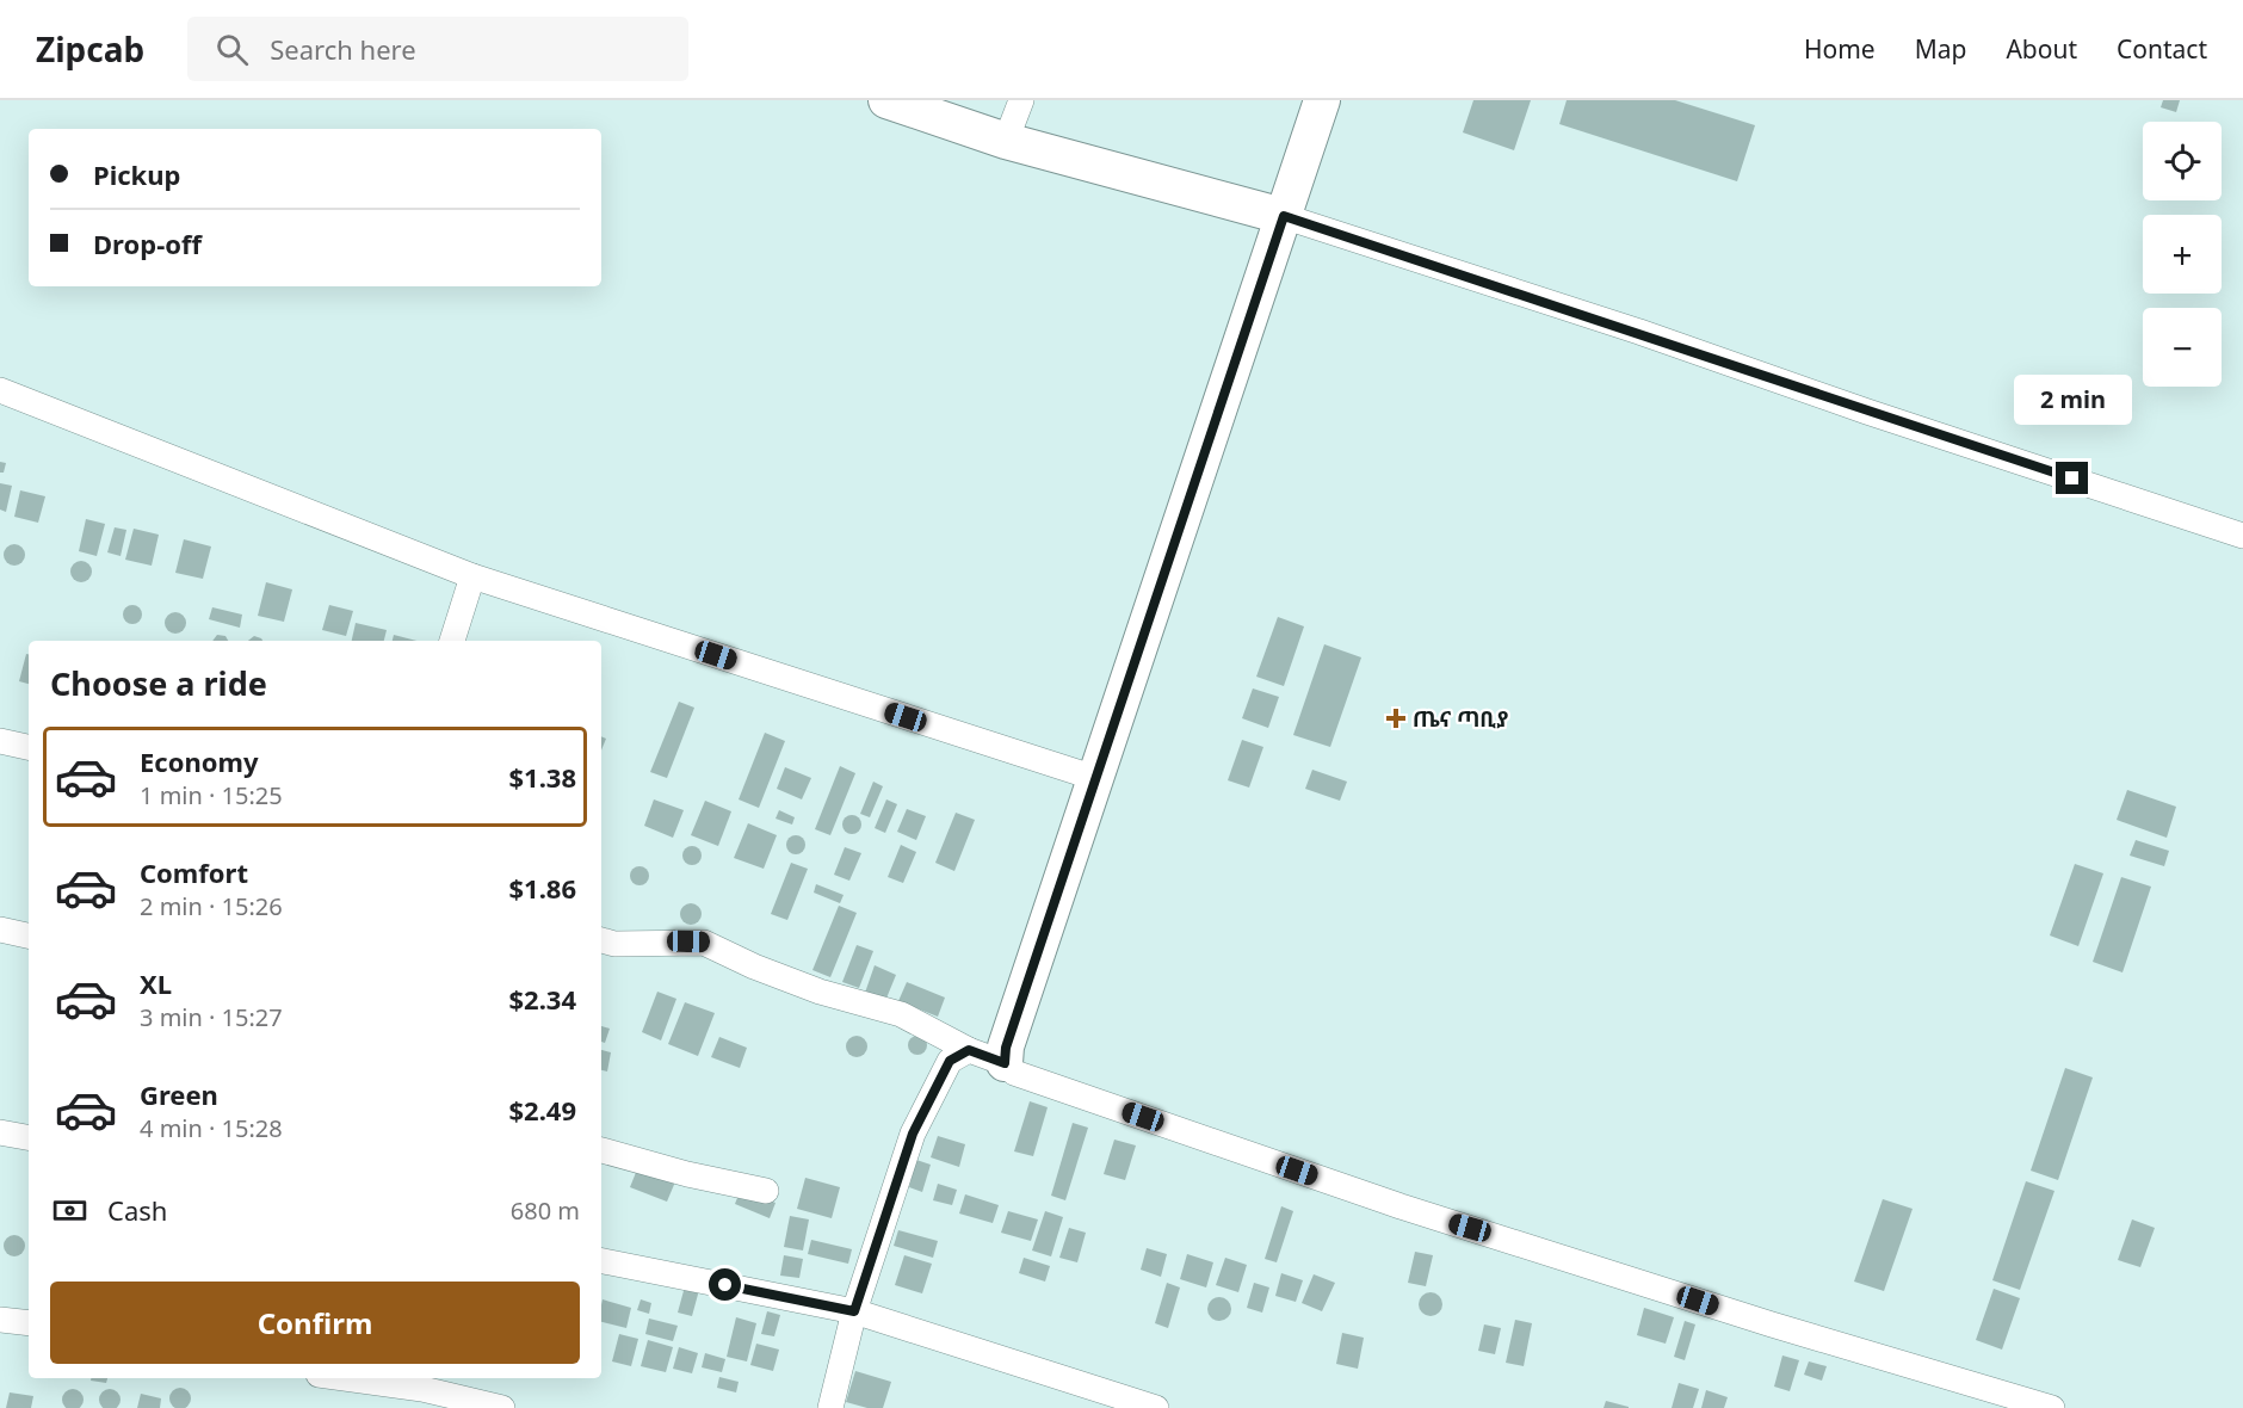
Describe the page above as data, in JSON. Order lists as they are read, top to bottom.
{
  "places": {
    "health": ["ጤና ጣቢያ"]
  },
  "page": {
    "header": "Zipcab",
    "search": "Search here",
    "nav": [
      "Home",
      "Map",
      "About",
      "Contact"
    ],
    "map_buttons": ["+", "−"],
    "banner": ["Pickup", "Drop-off"],
    "bubble": "2 min",
    "heading": "Choose a ride",
    "list": [
      {
        "name": "Economy",
        "note": "1 min · 15:25",
        "value": "$1.38"
      },
      {
        "name": "Comfort",
        "note": "2 min · 15:26",
        "value": "$1.86"
      },
      {
        "name": "XL",
        "note": "3 min · 15:27",
        "value": "$2.34"
      },
      {
        "name": "Green",
        "note": "4 min · 15:28",
        "value": "$2.49"
      }
    ],
    "pay": ["Cash", "680 m"],
    "buttons": "Confirm"
  }
}
